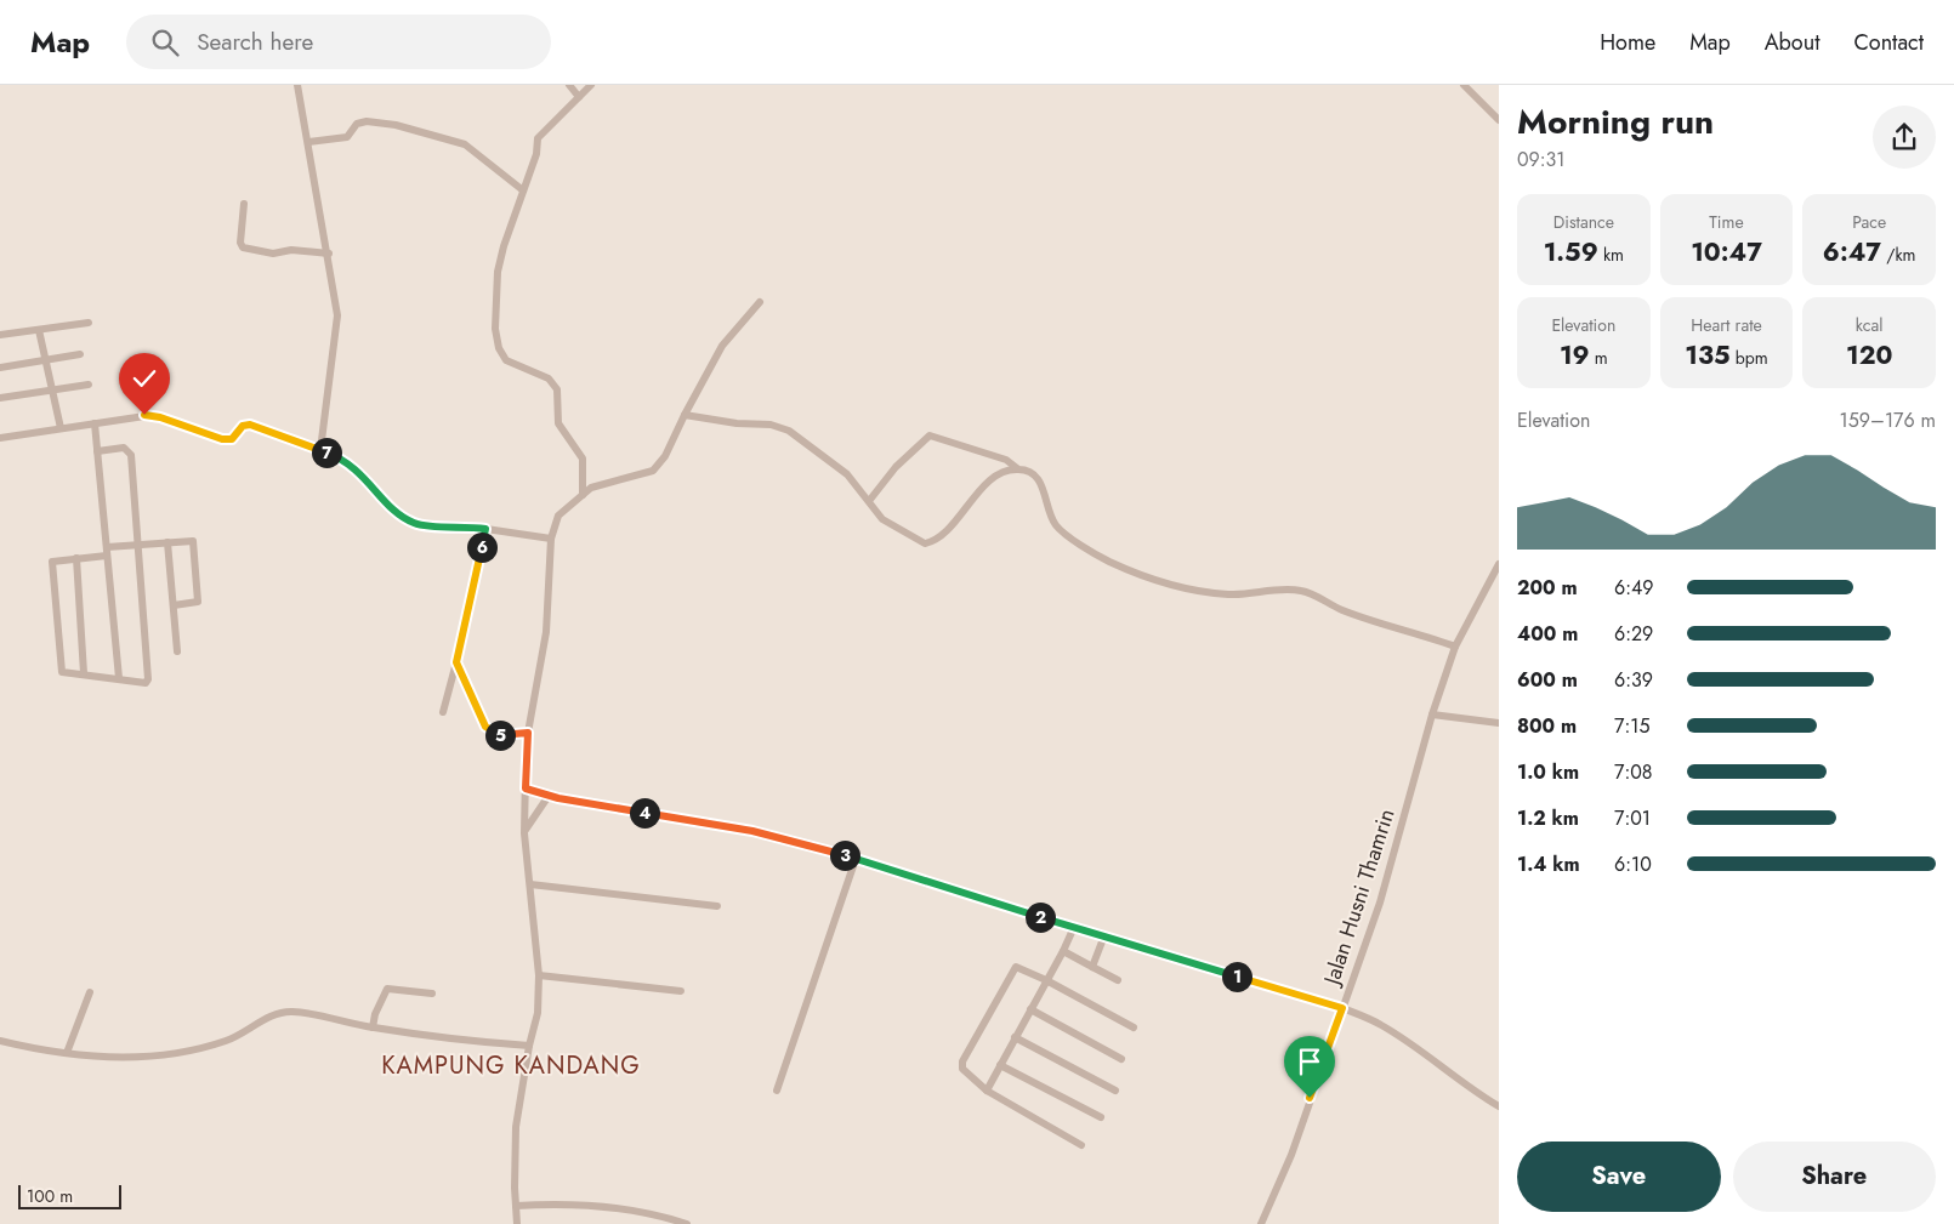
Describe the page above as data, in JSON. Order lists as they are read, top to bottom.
{
  "streets": {
    "street": ["Jalan Husni Thamrin"]
  },
  "districts": ["KAMPUNG KANDANG"],
  "scale_bar": "100 m",
  "page": {
    "header": "Map",
    "search": "Search here",
    "nav": [
      "Home",
      "Map",
      "About",
      "Contact"
    ],
    "heading": ["Morning run", "09:31"],
    "stats": [
      ["Distance", "1.59 km"],
      ["Time", "10:47"],
      ["Pace", "6:47 /km"],
      ["Elevation", "19 m"],
      ["Heart rate", "135 bpm"],
      ["kcal", "120"]
    ],
    "chart": ["Elevation", "159–176 m"],
    "pins": [
      "7",
      "6",
      "5",
      "4",
      "3",
      "2",
      "1"
    ],
    "list": [
      {
        "name": "200 m",
        "note": "6:49"
      },
      {
        "name": "400 m",
        "note": "6:29"
      },
      {
        "name": "600 m",
        "note": "6:39"
      },
      {
        "name": "800 m",
        "note": "7:15"
      },
      {
        "name": "1.0 km",
        "note": "7:08"
      },
      {
        "name": "1.2 km",
        "note": "7:01"
      },
      {
        "name": "1.4 km",
        "note": "6:10"
      }
    ],
    "buttons": ["Save", "Share"],
    "scale": "100 m"
  }
}
